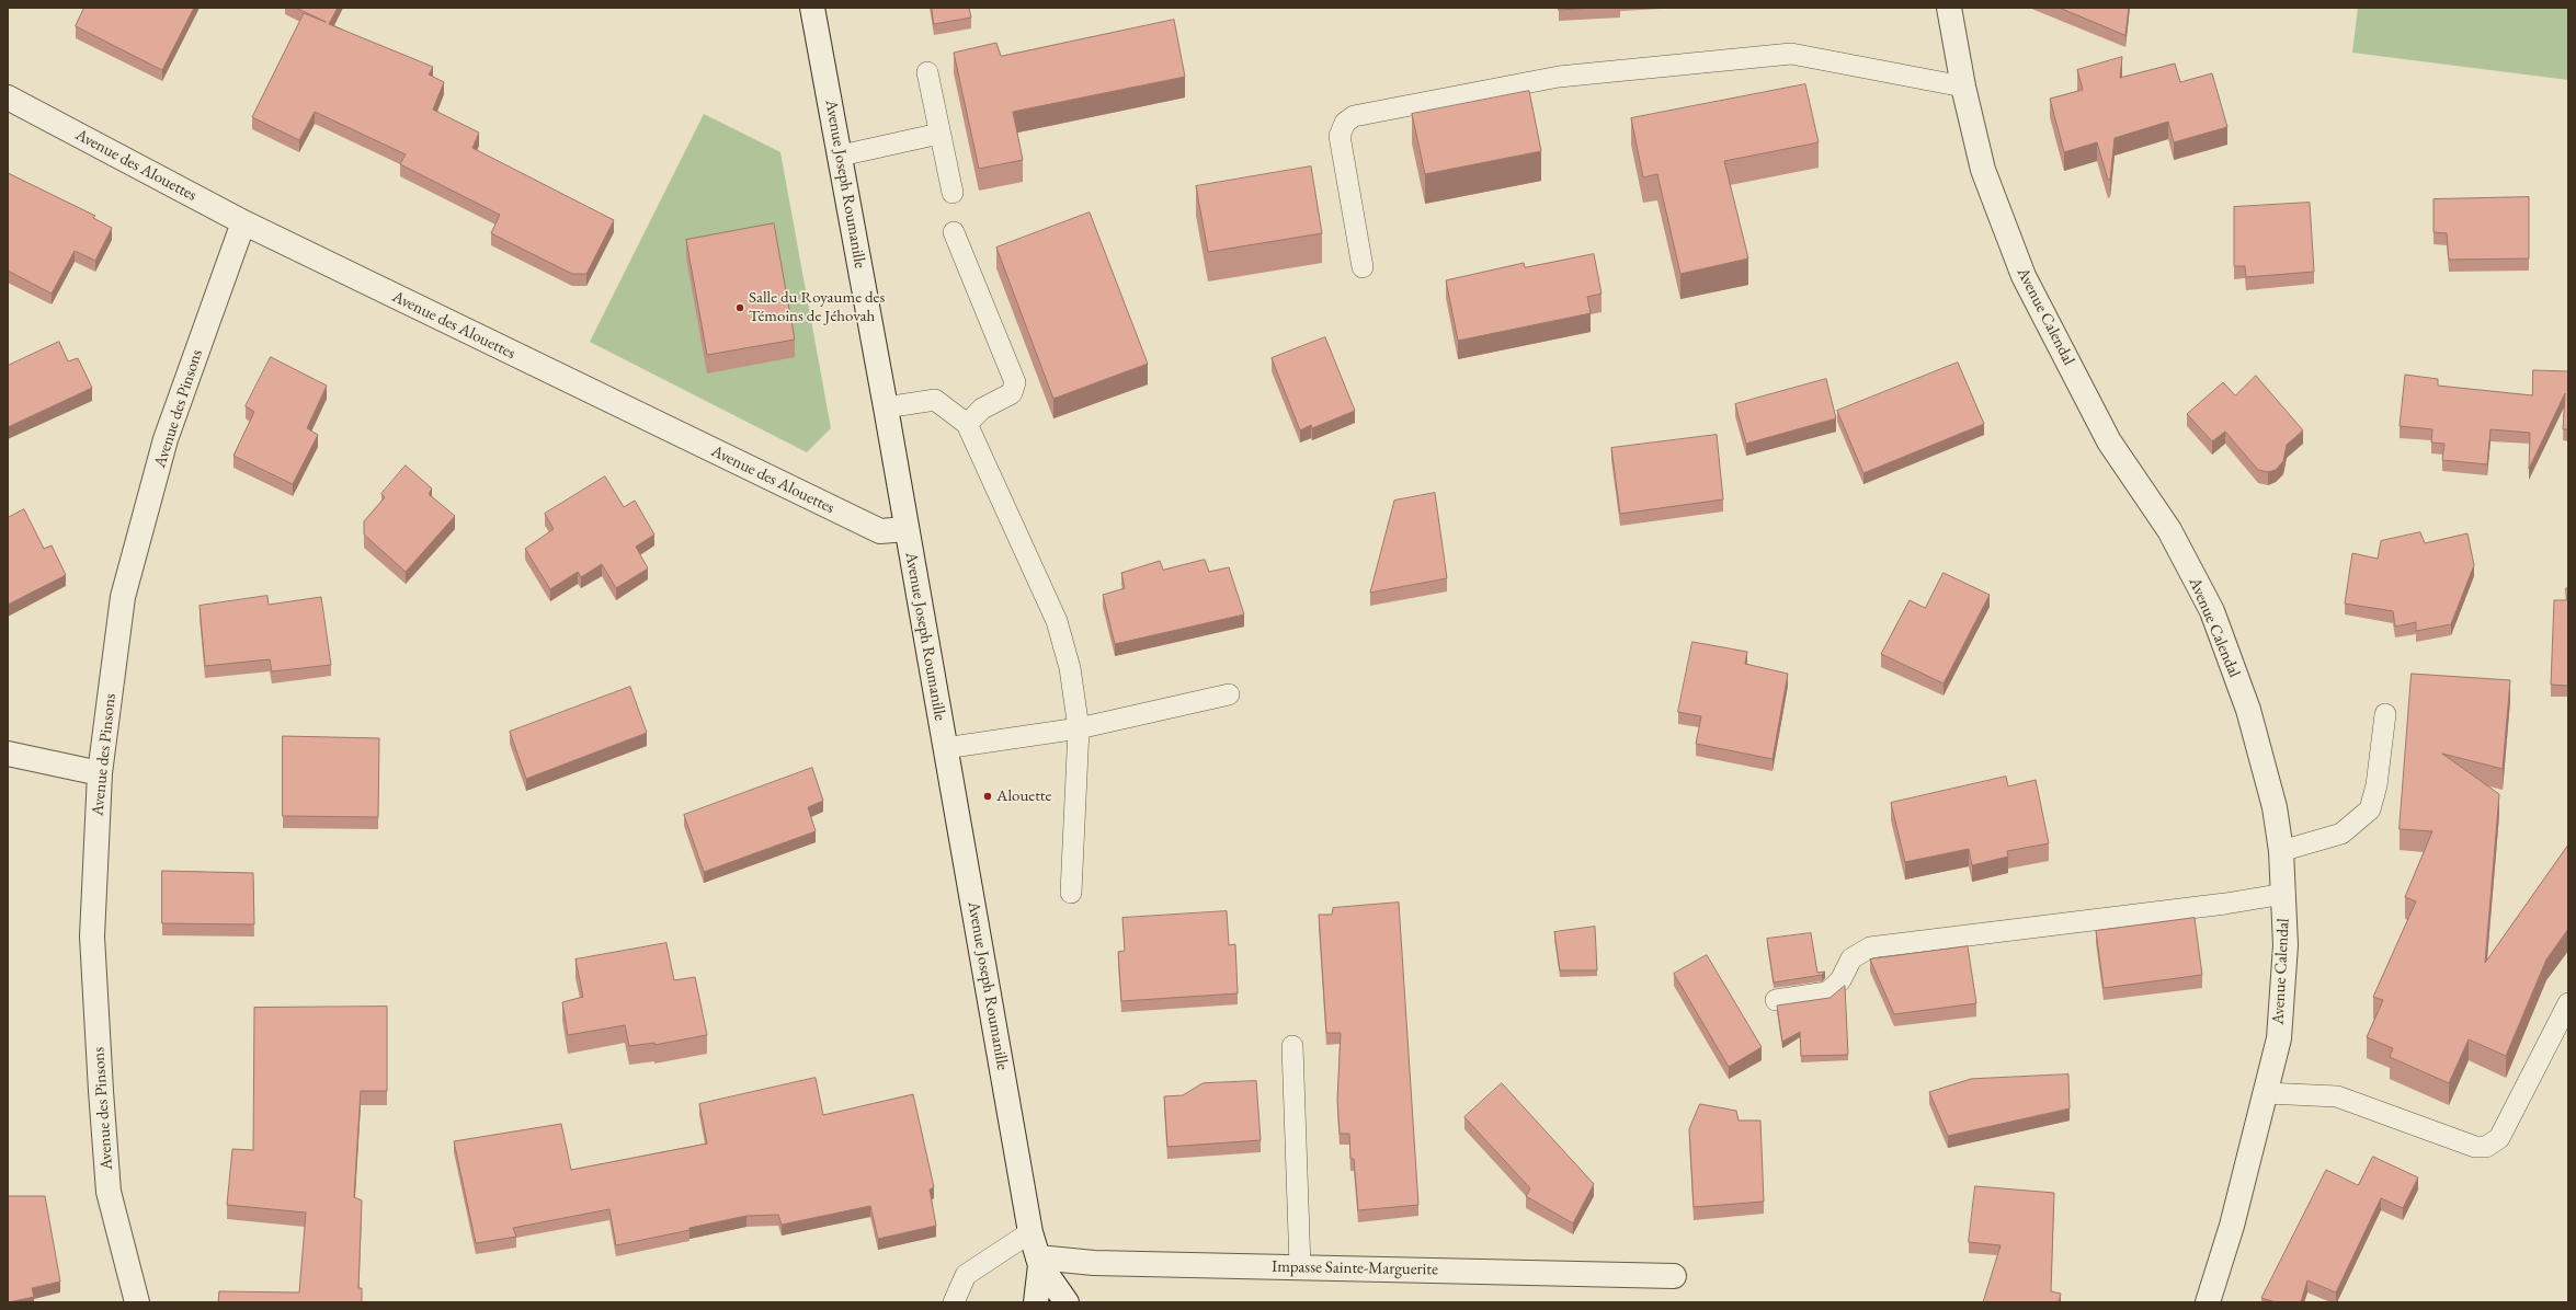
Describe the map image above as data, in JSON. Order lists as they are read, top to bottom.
{
  "streets": {
    "street": [
      "Avenue des Alouettes",
      "Avenue Joseph Roumanille",
      "Avenue Calendal",
      "Avenue des Pinsons",
      "Impasse Sainte-Marguerite"
    ]
  },
  "crossings": [
    ["Avenue des Alouettes", "Avenue Joseph Roumanille"],
    ["Avenue des Alouettes", "Avenue des Pinsons"],
    ["Avenue Joseph Roumanille", "Impasse Sainte-Marguerite"]
  ],
  "places": ["Salle du Royaume des Témoins de Jéhovah", "Alouette"]
}
